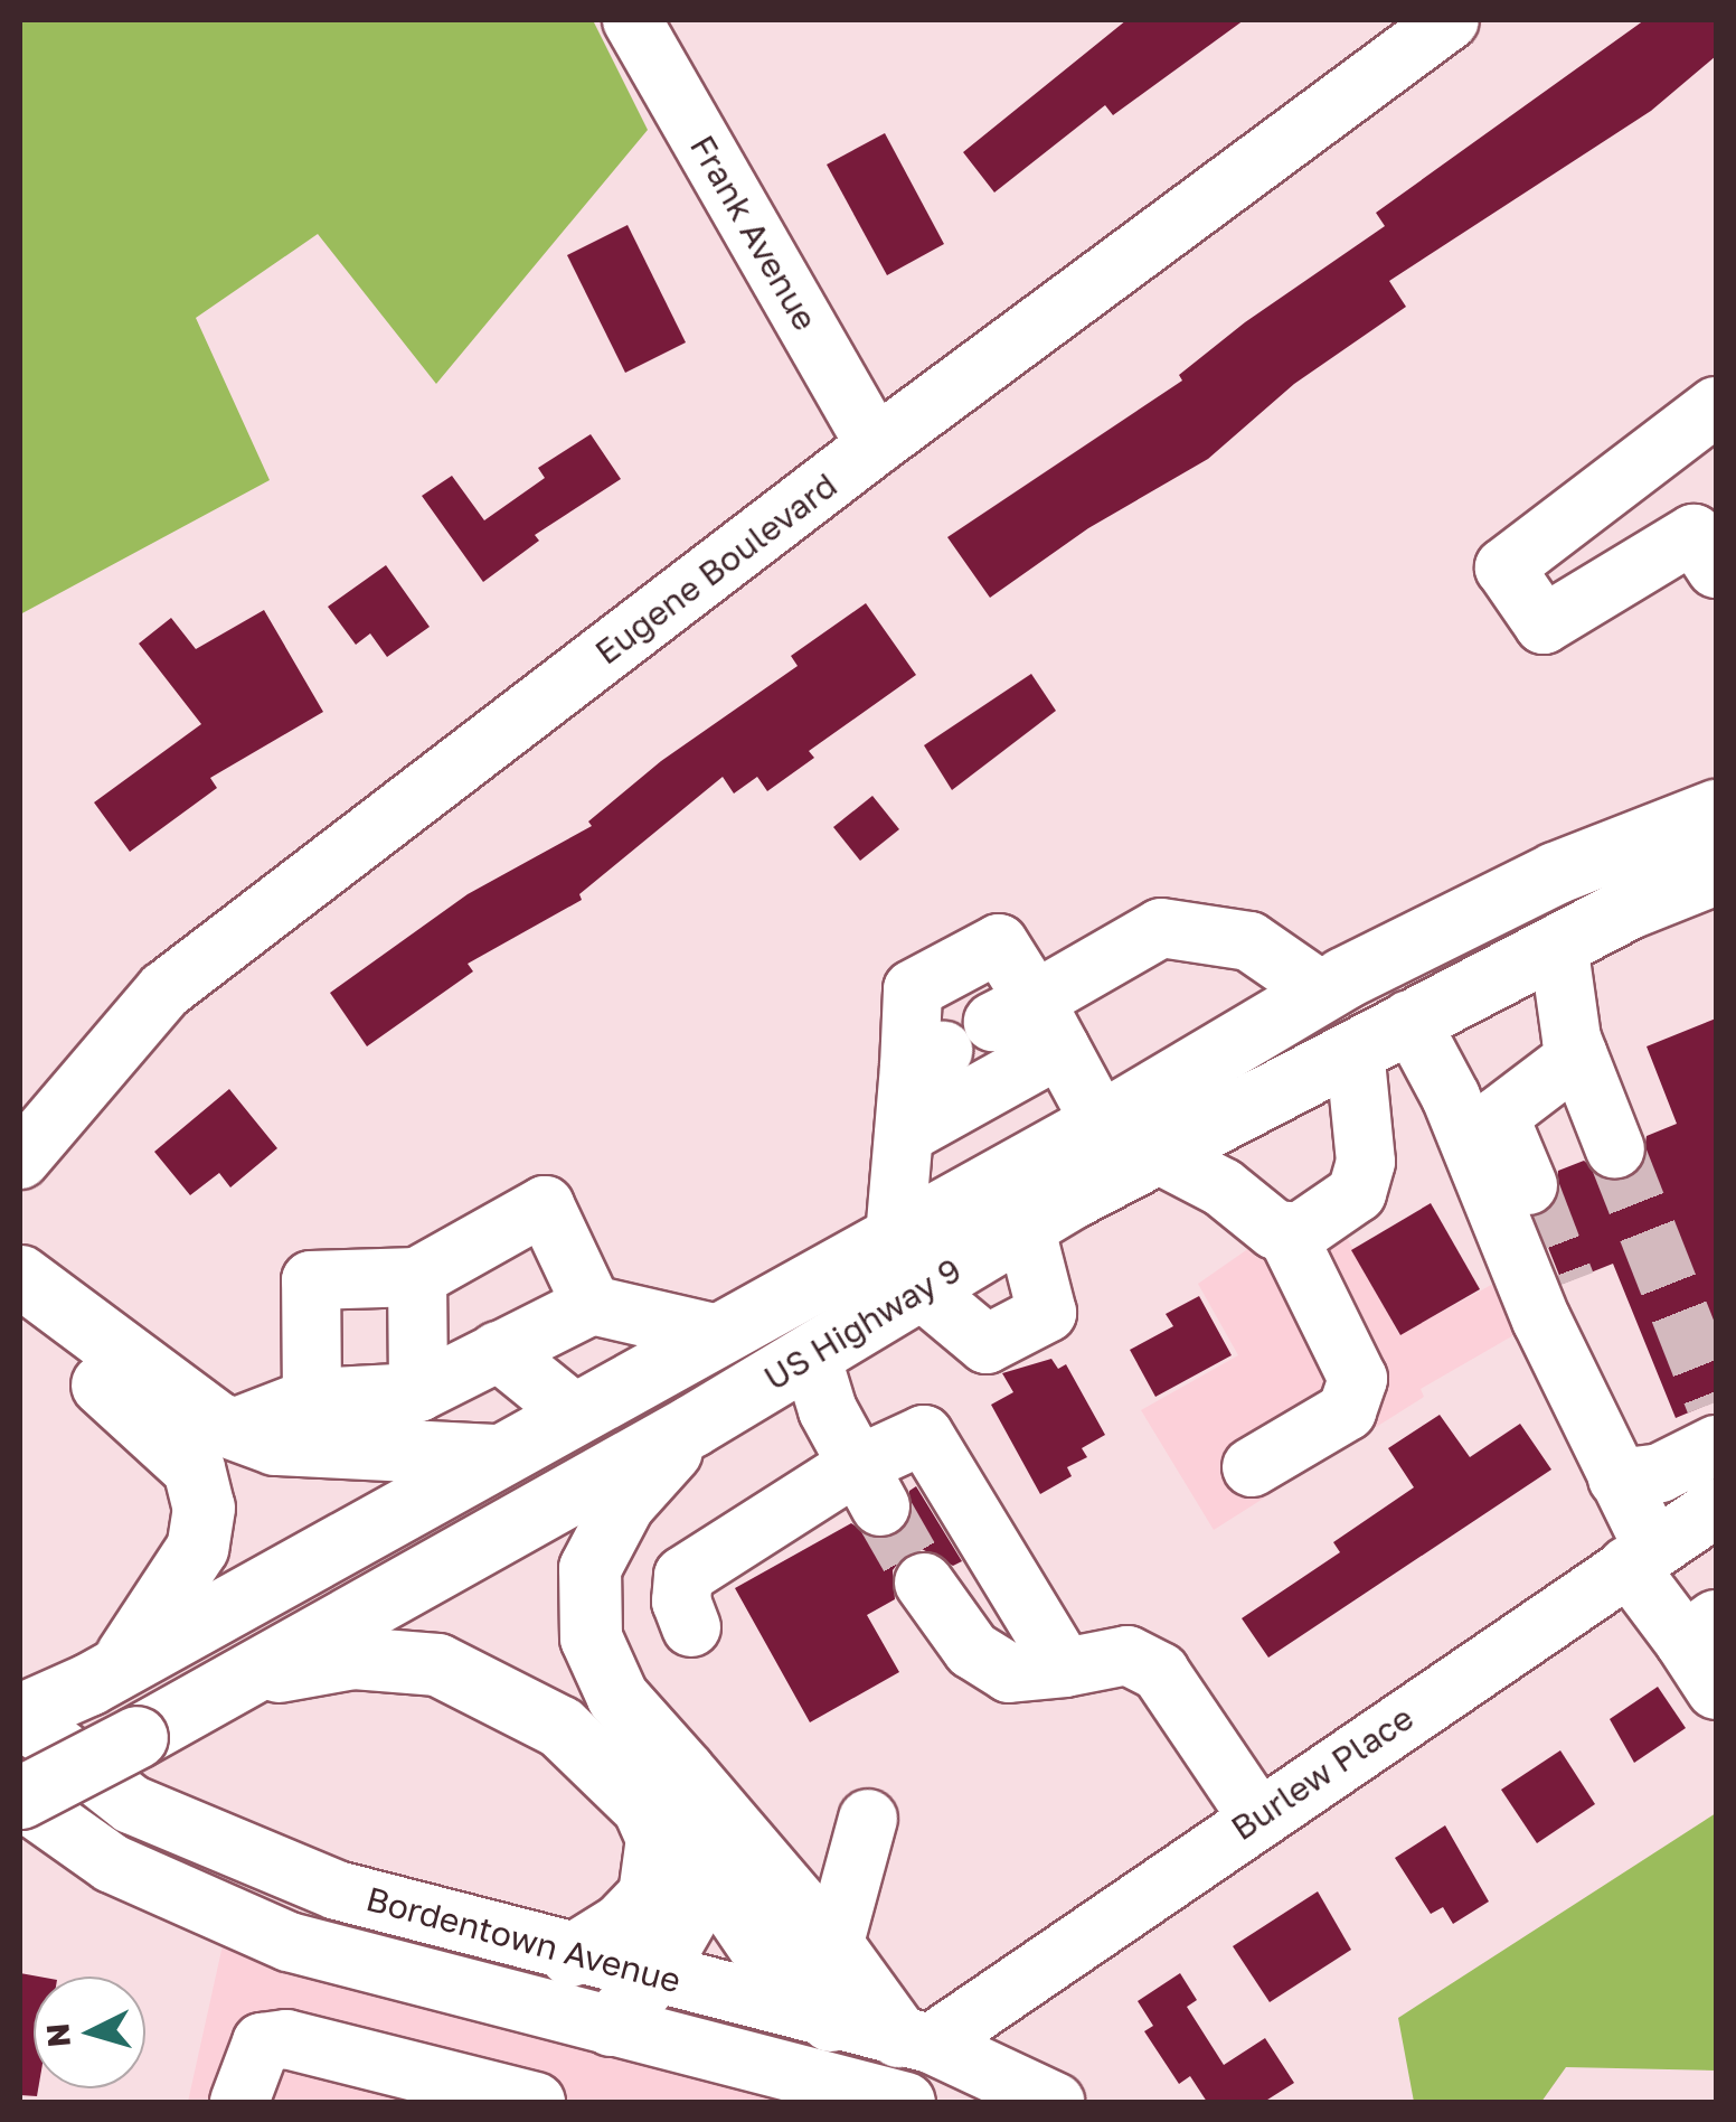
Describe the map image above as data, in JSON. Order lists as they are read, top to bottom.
{
  "streets": {
    "highway": ["US Highway 9"],
    "street": [
      "Frank Avenue",
      "Eugene Boulevard",
      "Burlew Place",
      "Bordentown Avenue"
    ]
  },
  "crossings": [
    ["Frank Avenue", "Eugene Boulevard"],
    ["US Highway 9", "Bordentown Avenue"],
    ["Burlew Place", "Bordentown Avenue"]
  ],
  "north": "left"
}
